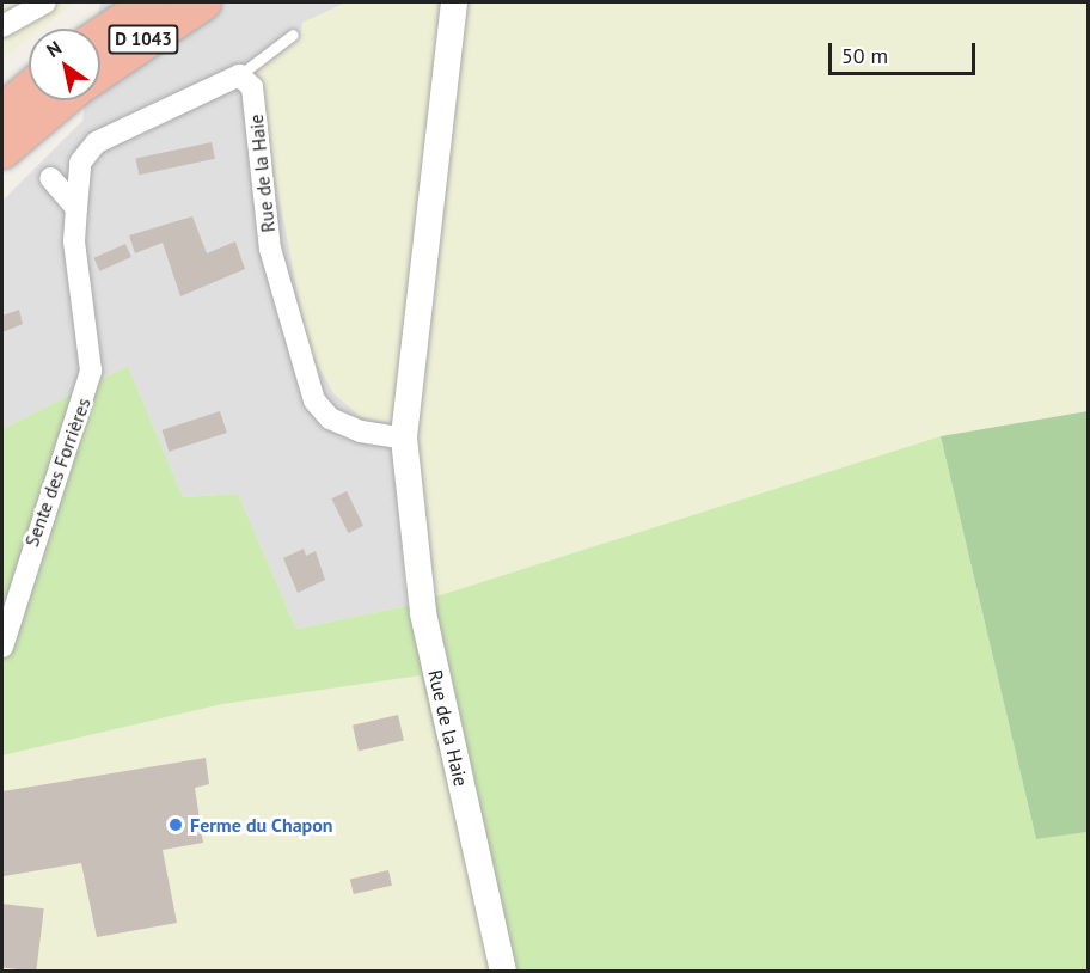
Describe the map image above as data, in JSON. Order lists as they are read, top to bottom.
{
  "streets": {
    "highway": ["D 1043"],
    "street": ["Rue de la Haie", "Sente des Forrières"]
  },
  "places": ["Ferme du Chapon"],
  "scale_bar": "50 m",
  "north": "top left"
}
